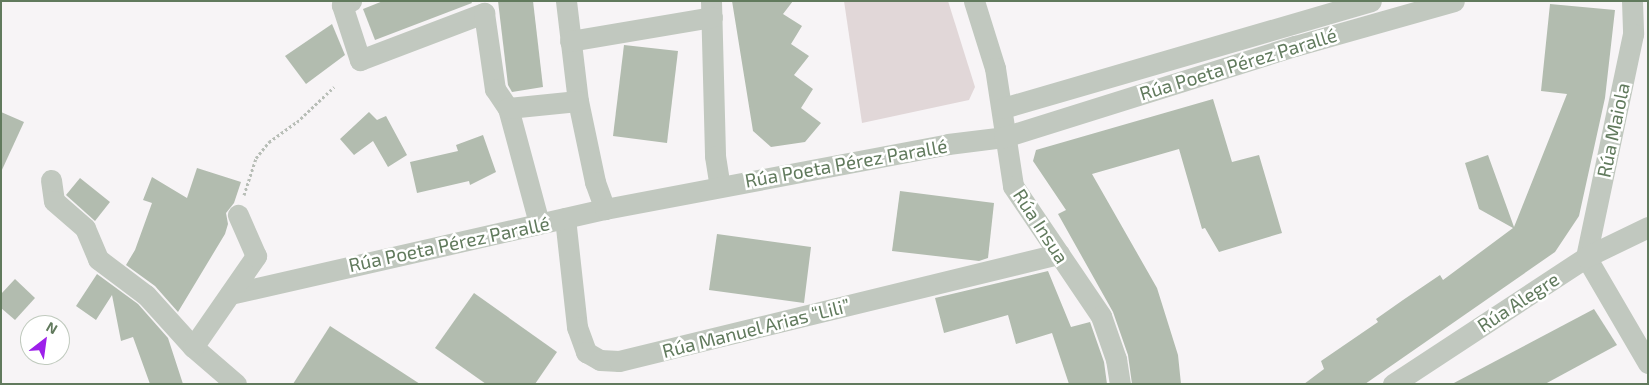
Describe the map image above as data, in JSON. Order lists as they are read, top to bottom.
{
  "streets": {
    "street": [
      "Rúa Poeta Pérez Parallé",
      "Rúa Maiola",
      "Rúa Insua",
      "Rúa Alegre",
      "Rúa Manuel Arias “Lili”"
    ]
  },
  "crossings": [
    ["Rúa Poeta Pérez Parallé", "Rúa Insua"],
    ["Rúa Poeta Pérez Parallé", "Rúa Manuel Arias “Lili”"],
    ["Rúa Maiola", "Rúa Alegre"],
    ["Rúa Insua", "Rúa Manuel Arias “Lili”"]
  ],
  "north": "top right"
}
